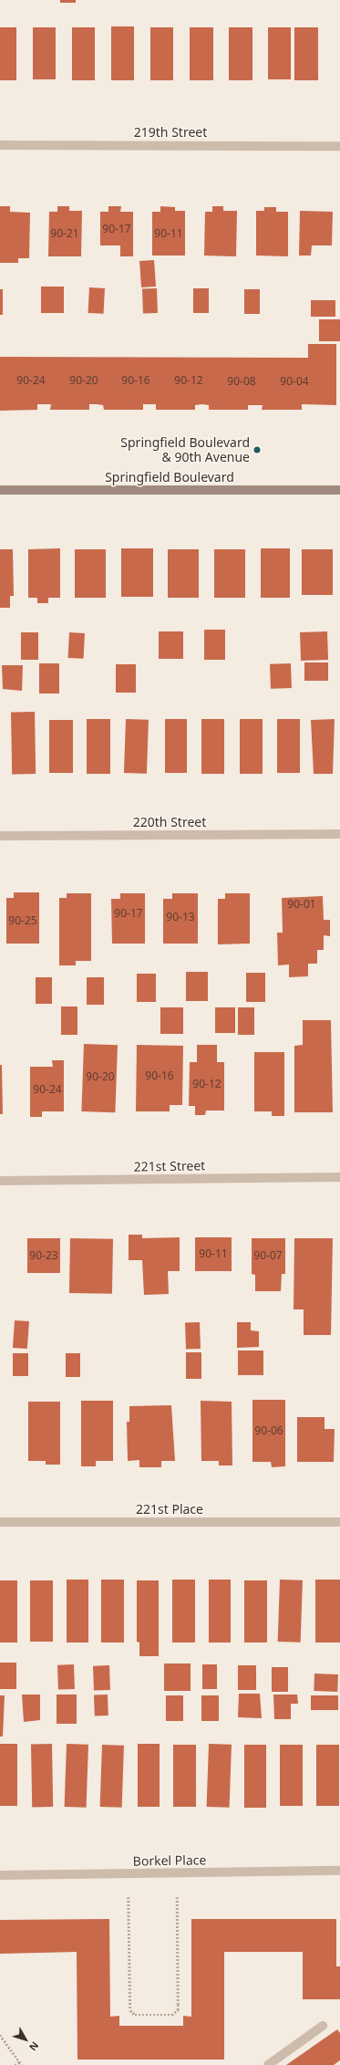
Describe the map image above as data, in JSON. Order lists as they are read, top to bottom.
{
  "streets": {
    "main road": ["Springfield Boulevard"],
    "street": [
      "219th Street",
      "220th Street",
      "221st Street",
      "221st Place",
      "Borkel Place"
    ]
  },
  "places": ["Springfield Boulevard & 90th Avenue"],
  "house_numbers": [
    "90-17",
    "90-21",
    "90-11",
    "90-24",
    "90-20",
    "90-16",
    "90-12",
    "90-08",
    "90-04",
    "90-01",
    "90-17",
    "90-13",
    "90-25",
    "90-16",
    "90-20",
    "90-12",
    "90-24",
    "90-11",
    "90-23",
    "90-07",
    "90-06"
  ],
  "north": "bottom right"
}
